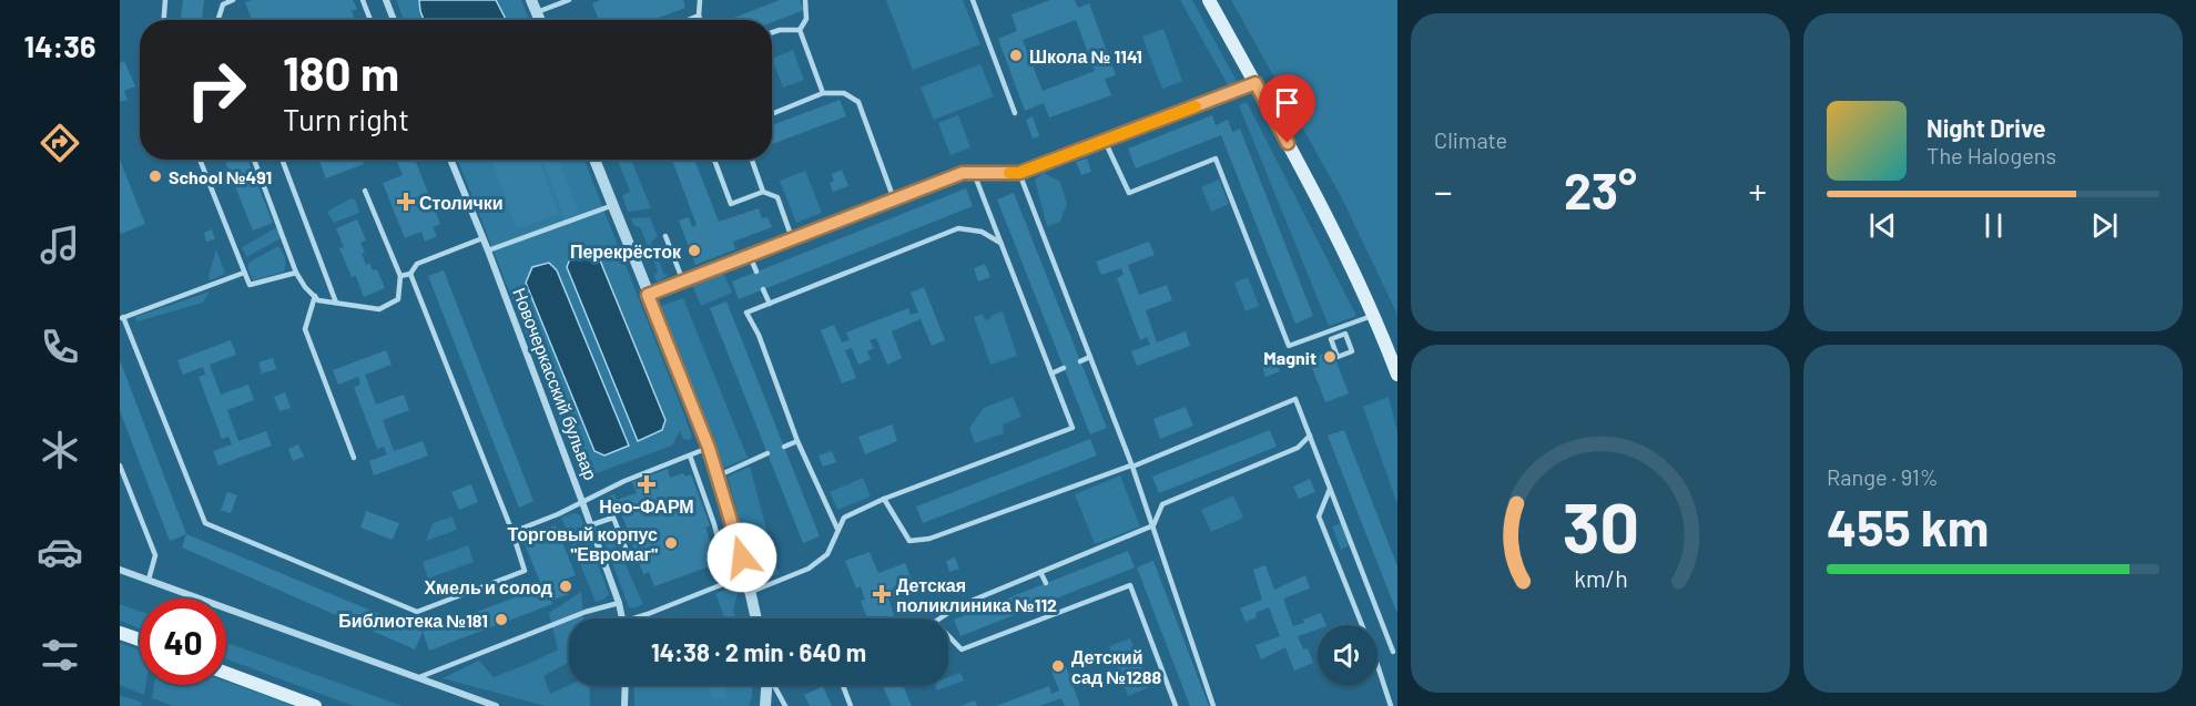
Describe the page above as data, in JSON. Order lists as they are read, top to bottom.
{
  "streets": {
    "street": ["Новочеркасский бульвар"]
  },
  "places": {
    "other": [
      "Школа № 1141",
      "School №491",
      "Перекрёсток",
      "Magnit",
      "Торговый корпус \"Евромаг\"",
      "Хмель и солод",
      "Библиотека №181",
      "Детский сад №1288"
    ],
    "health": ["Столички", "Нео-ФАРМ", "Детская поликлиника №112"]
  },
  "page": {
    "tabs": "14:36",
    "tile": [
      "Climate",
      ["Range · 91%", "455 km"]
    ],
    "turn": ["180 m", "Turn right"],
    "song": ["Night Drive", "The Halogens"],
    "heat": ["−", "23°", "+"],
    "limit": "40",
    "trip": "14:38 · 2 min · 640 m",
    "gauge": ["30", "km/h"]
  }
}
